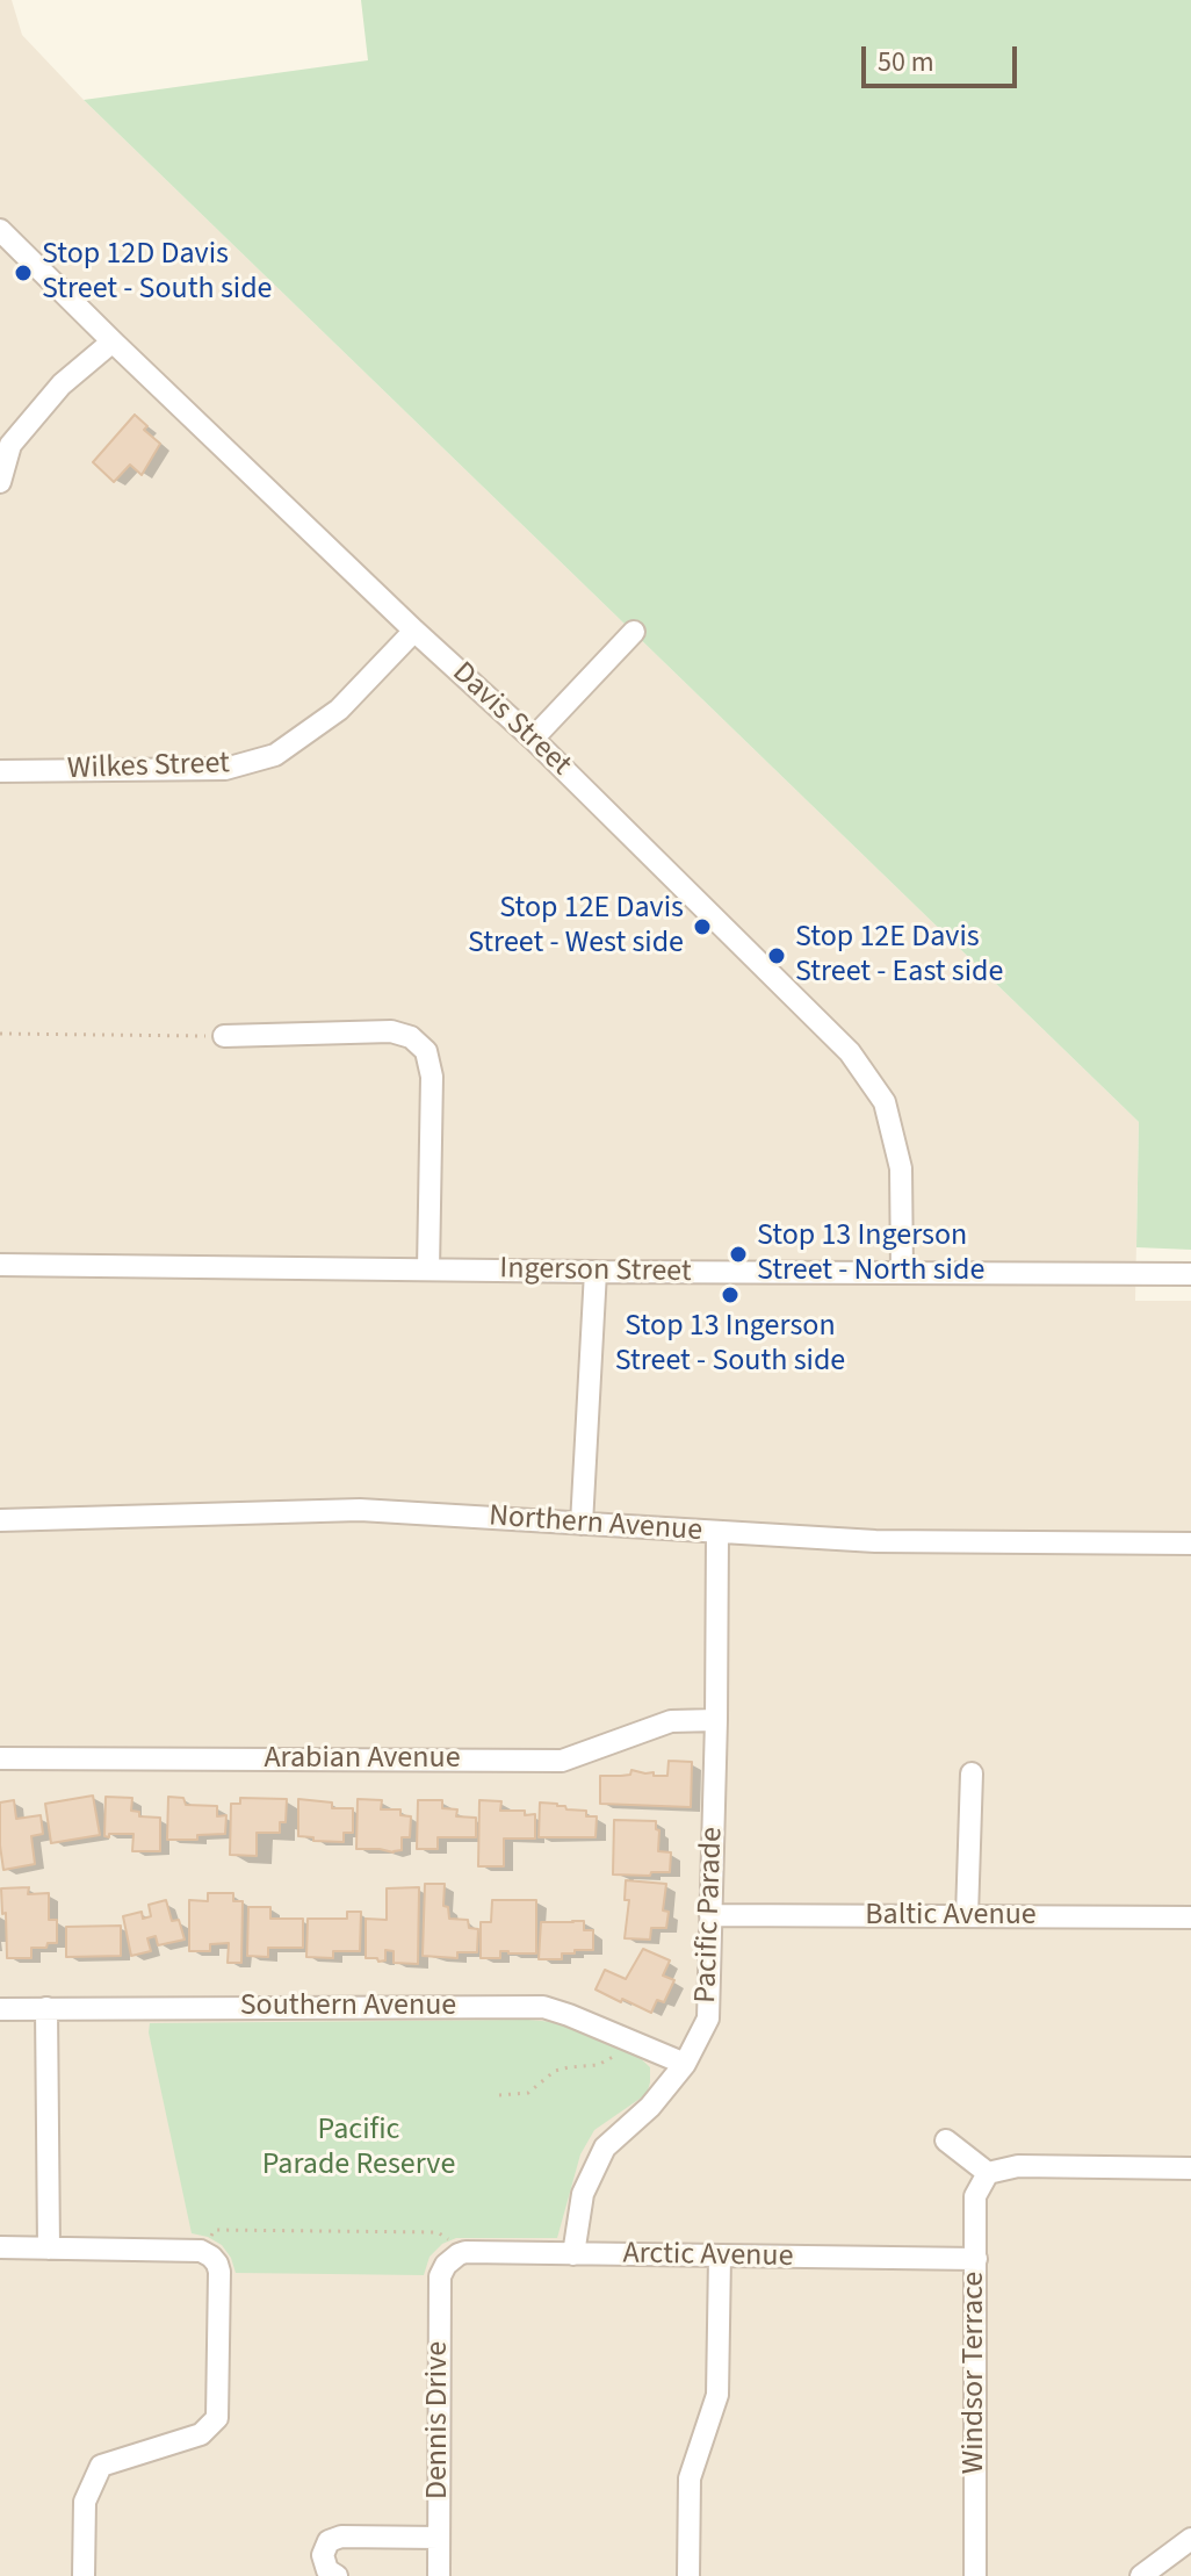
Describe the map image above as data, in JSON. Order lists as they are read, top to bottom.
{
  "streets": {
    "street": [
      "Davis Street",
      "Wilkes Street",
      "Ingerson Street",
      "Northern Avenue",
      "Arabian Avenue",
      "Pacific Parade",
      "Baltic Avenue",
      "Southern Avenue",
      "Arctic Avenue",
      "Windsor Terrace",
      "Dennis Drive"
    ]
  },
  "crossings": [
    ["Davis Street", "Wilkes Street"],
    ["Davis Street", "Ingerson Street"],
    ["Northern Avenue", "Pacific Parade"],
    ["Arabian Avenue", "Pacific Parade"],
    ["Pacific Parade", "Baltic Avenue"],
    ["Pacific Parade", "Southern Avenue"],
    ["Pacific Parade", "Arctic Avenue"],
    ["Arctic Avenue", "Windsor Terrace"],
    ["Arctic Avenue", "Dennis Drive"]
  ],
  "parks": ["Pacific Parade Reserve"],
  "places": [
    "Stop 12D Davis Street - South side",
    "Stop 12E Davis Street - West side",
    "Stop 12E Davis Street - East side",
    "Stop 13 Ingerson Street - North side",
    "Stop 13 Ingerson Street - South side"
  ],
  "scale_bar": "50 m"
}
